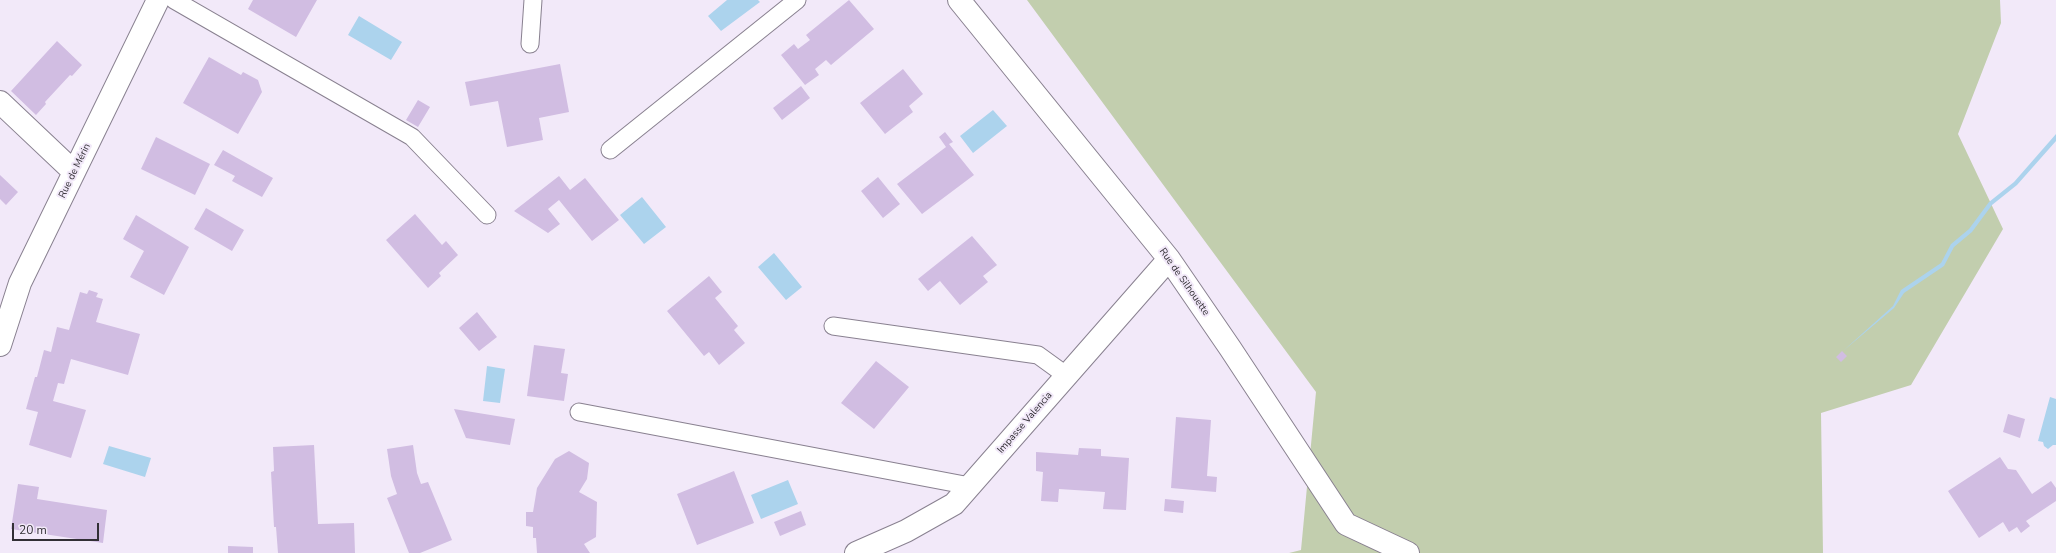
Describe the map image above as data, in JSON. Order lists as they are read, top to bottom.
{
  "streets": {
    "street": ["Rue de Mérin", "Rue de Silhouette", "Impasse Valencia"]
  },
  "crossings": [
    ["Rue de Silhouette", "Impasse Valencia"]
  ],
  "scale_bar": "20 m"
}
